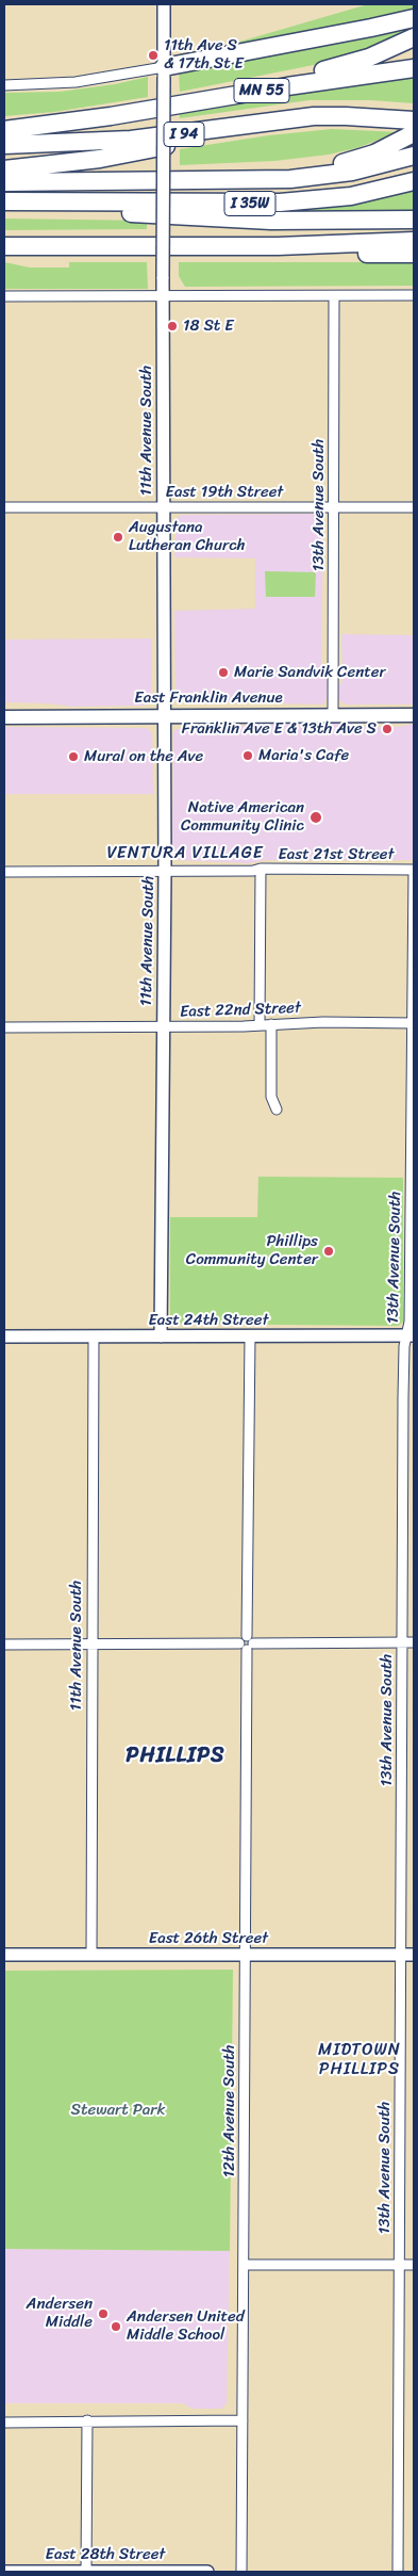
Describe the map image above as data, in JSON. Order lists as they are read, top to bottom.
{
  "streets": {
    "highway": ["MN 55", "I 94", "I 35W"],
    "main road": ["East Franklin Avenue"],
    "street": [
      "11th Avenue South",
      "East 19th Street",
      "13th Avenue South",
      "East 21st Street",
      "East 22nd Street",
      "East 24th Street",
      "East 26th Street",
      "12th Avenue South",
      "East 28th Street"
    ]
  },
  "crossings": [
    ["11th Avenue South", "East 19th Street"],
    ["11th Avenue South", "East Franklin Avenue"],
    ["11th Avenue South", "East 21st Street"],
    ["11th Avenue South", "East 22nd Street"],
    ["11th Avenue South", "East 24th Street"],
    ["11th Avenue South", "East 26th Street"],
    ["East 19th Street", "13th Avenue South"],
    ["13th Avenue South", "East Franklin Avenue"],
    ["13th Avenue South", "East 21st Street"],
    ["13th Avenue South", "East 22nd Street"],
    ["13th Avenue South", "East 24th Street"],
    ["13th Avenue South", "East 26th Street"],
    ["East 24th Street", "12th Avenue South"],
    ["East 26th Street", "12th Avenue South"]
  ],
  "districts": ["VENTURA VILLAGE", "PHILLIPS", "MIDTOWN PHILLIPS"],
  "parks": ["Stewart Park"],
  "places": [
    "11th Ave S & 17th St E",
    "18 St E",
    "Augustana Lutheran Church",
    "Marie Sandvik Center",
    "Franklin Ave E & 13th Ave S",
    "Maria's Cafe",
    "Mural on the Ave",
    "Native American Community Clinic",
    "Phillips Community Center",
    "Andersen Middle",
    "Andersen United Middle School"
  ]
}
